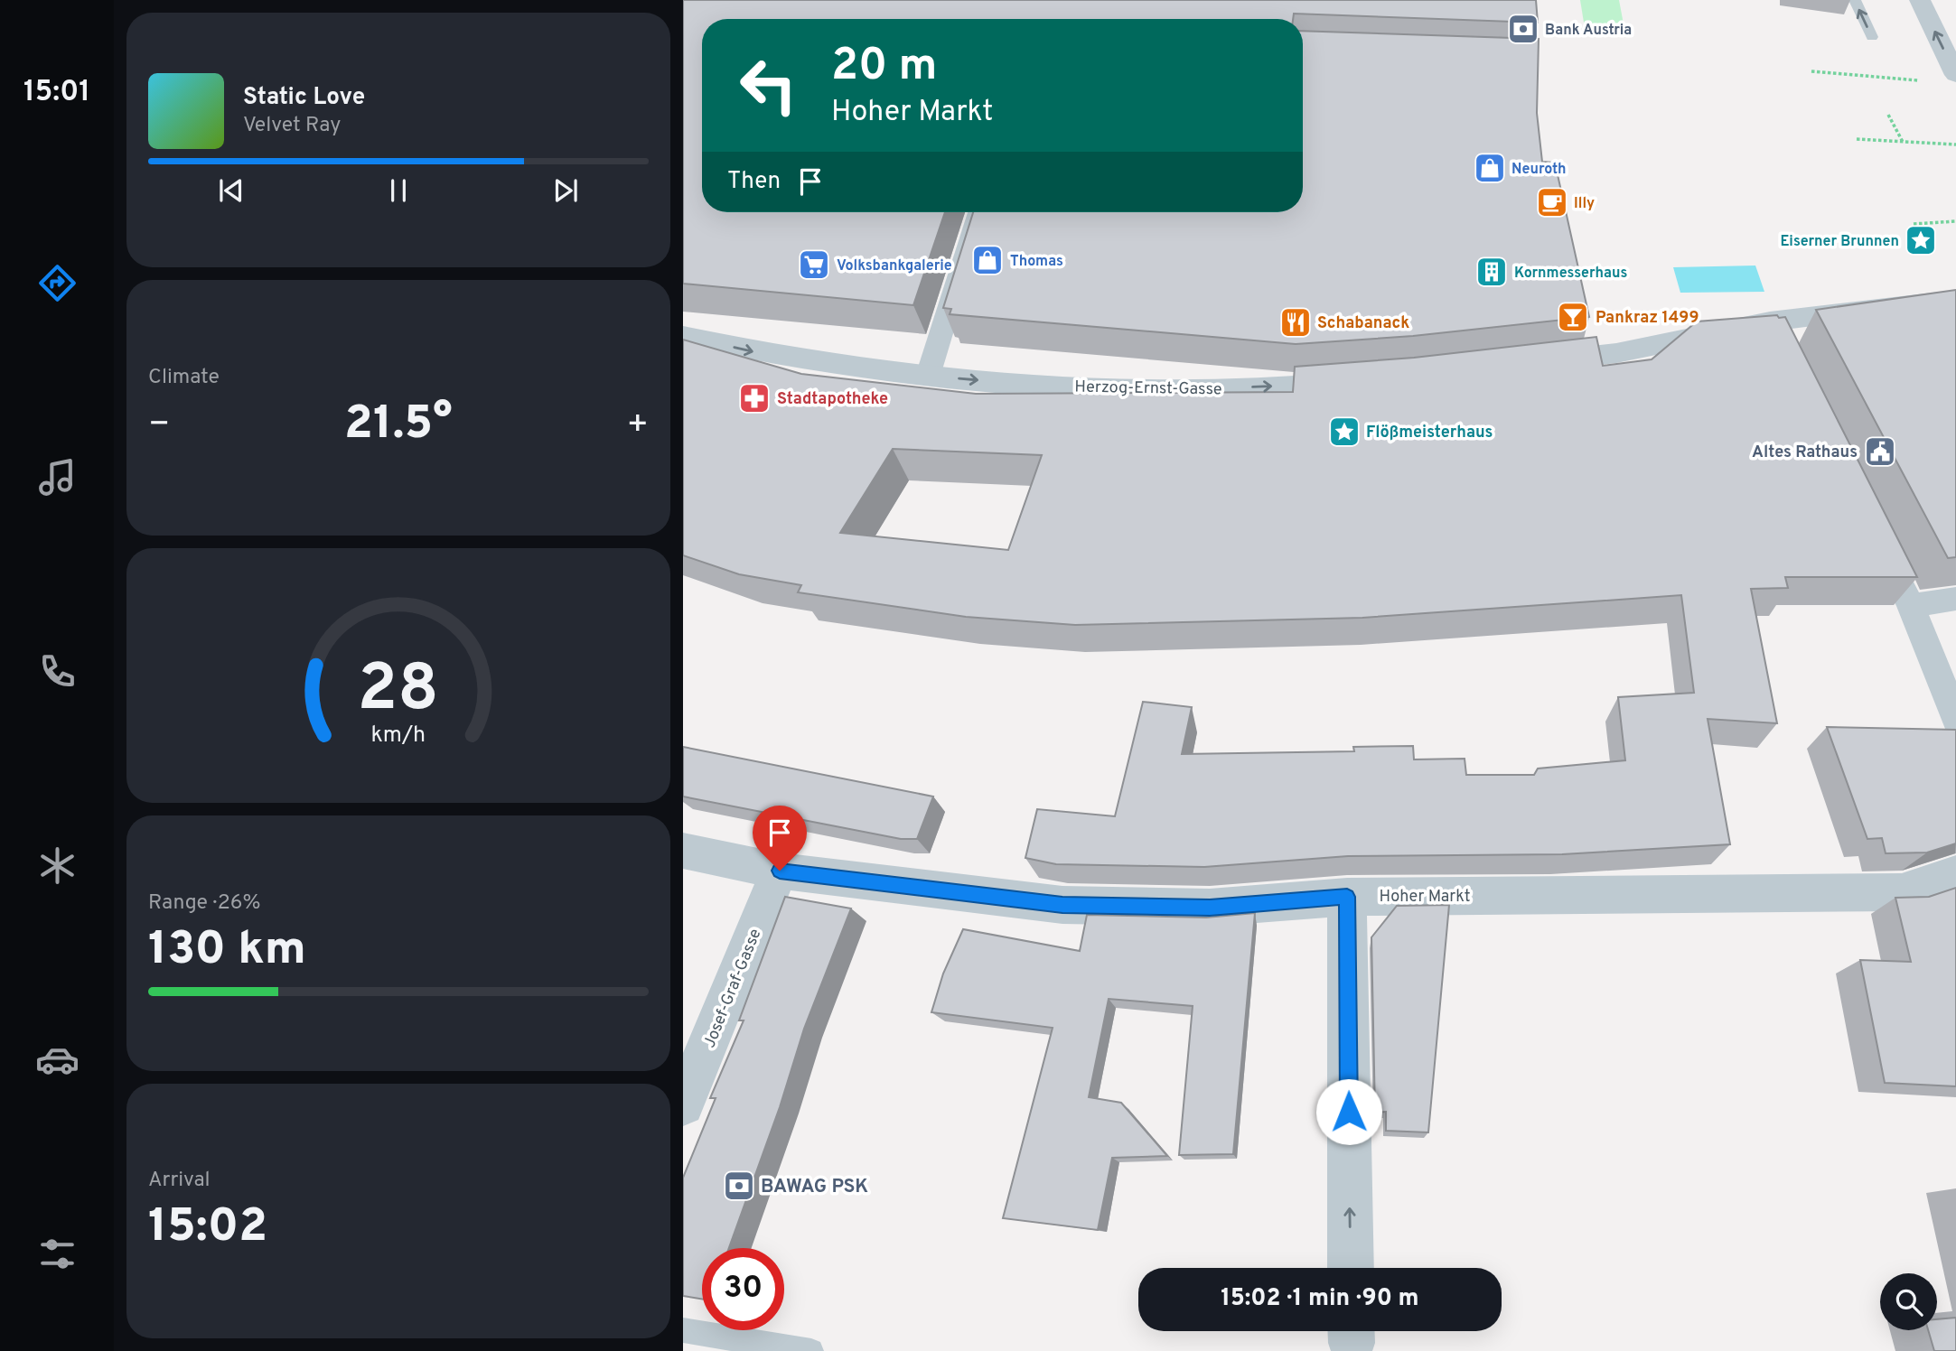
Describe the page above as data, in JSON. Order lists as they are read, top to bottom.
{
  "streets": {
    "street": ["Herzog-Ernst-Gasse", "Hoher Markt", "Josef-Graf-Gasse"]
  },
  "crossings": [
    ["Hoher Markt", "Josef-Graf-Gasse"]
  ],
  "one_way": ["Herzog-Ernst-Gasse"],
  "places": {
    "bank": ["Bank Austria", "BAWAG PSK"],
    "shop": ["Neuroth", "Thomas"],
    "cafe": ["Illy"],
    "place": ["Eiserner Brunnen", "Flößmeisterhaus"],
    "supermarket": ["Volksbankgalerie"],
    "building": ["Kornmesserhaus"],
    "bar": ["Pankraz 1499"],
    "restaurant": ["Schabanack"],
    "pharmacy": ["Stadtapotheke"],
    "public building": ["Altes Rathaus"]
  },
  "page": {
    "tabs": "15:01",
    "turn": ["20 m", "Hoher Markt"],
    "song": ["Static Love", "Velvet Ray"],
    "then": "Then",
    "tile": [
      "Climate",
      ["Range · 26%", "130 km"],
      ["Arrival", "15:02"]
    ],
    "heat": ["−", "21.5°", "+"],
    "limit": "30",
    "trip": "15:02 · 1 min · 90 m",
    "gauge": ["28", "km/h"]
  }
}
